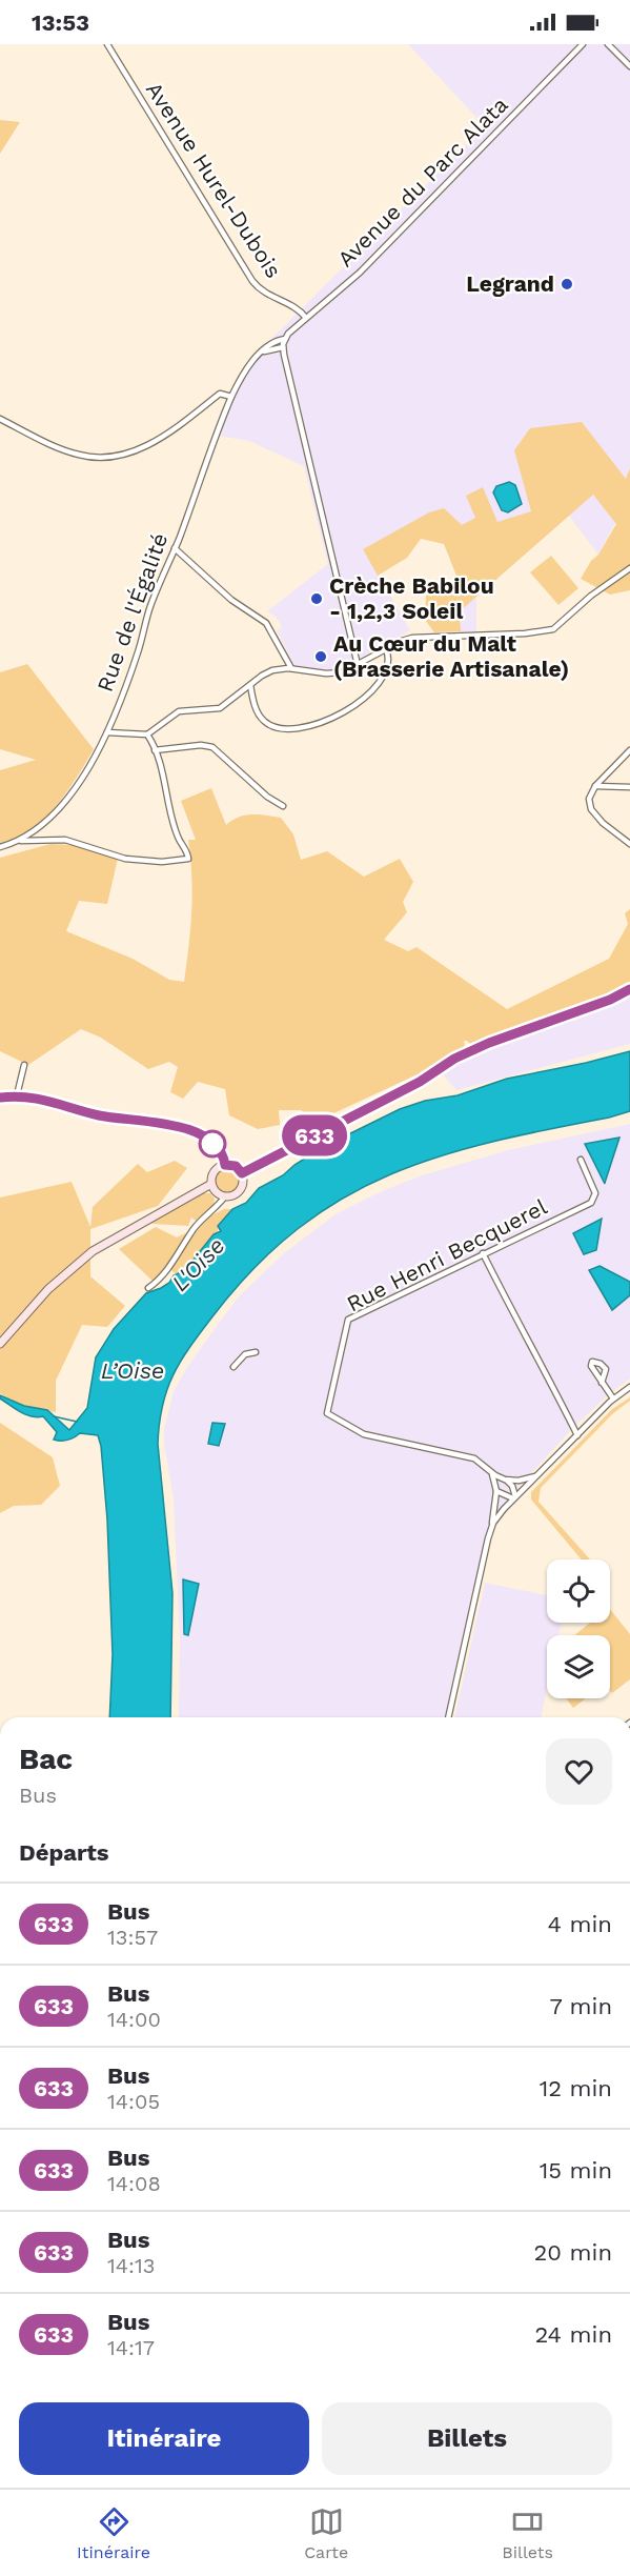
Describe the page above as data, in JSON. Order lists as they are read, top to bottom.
{
  "streets": {
    "street": [
      "Avenue Hurel-Dubois",
      "Avenue du Parc Alata",
      "Rue de l'Égalité",
      "Rue Henri Becquerel"
    ]
  },
  "crossings": [
    ["Avenue Hurel-Dubois", "Avenue du Parc Alata"],
    ["Avenue du Parc Alata", "Rue de l'Égalité"]
  ],
  "water": ["L'Oise", "L’Oise"],
  "places": ["Legrand", "Crèche Babilou - 1,2,3 Soleil", "Au Cœur du Malt (Brasserie Artisanale)"],
  "lines": ["bus line 633"],
  "page": {
    "status": "13:53",
    "on_map": "633",
    "heading": [
      ["Bac", "Bus"],
      "Départs"
    ],
    "list": [
      {
        "mark": "633",
        "name": "Bus",
        "note": "13:57",
        "value": "4 min"
      },
      {
        "mark": "633",
        "name": "Bus",
        "note": "14:00",
        "value": "7 min"
      },
      {
        "mark": "633",
        "name": "Bus",
        "note": "14:05",
        "value": "12 min"
      },
      {
        "mark": "633",
        "name": "Bus",
        "note": "14:08",
        "value": "15 min"
      },
      {
        "mark": "633",
        "name": "Bus",
        "note": "14:13",
        "value": "20 min"
      },
      {
        "mark": "633",
        "name": "Bus",
        "note": "14:17",
        "value": "24 min"
      }
    ],
    "buttons": ["Itinéraire", "Billets"],
    "tabs": ["Itinéraire", "Carte", "Billets"]
  }
}
